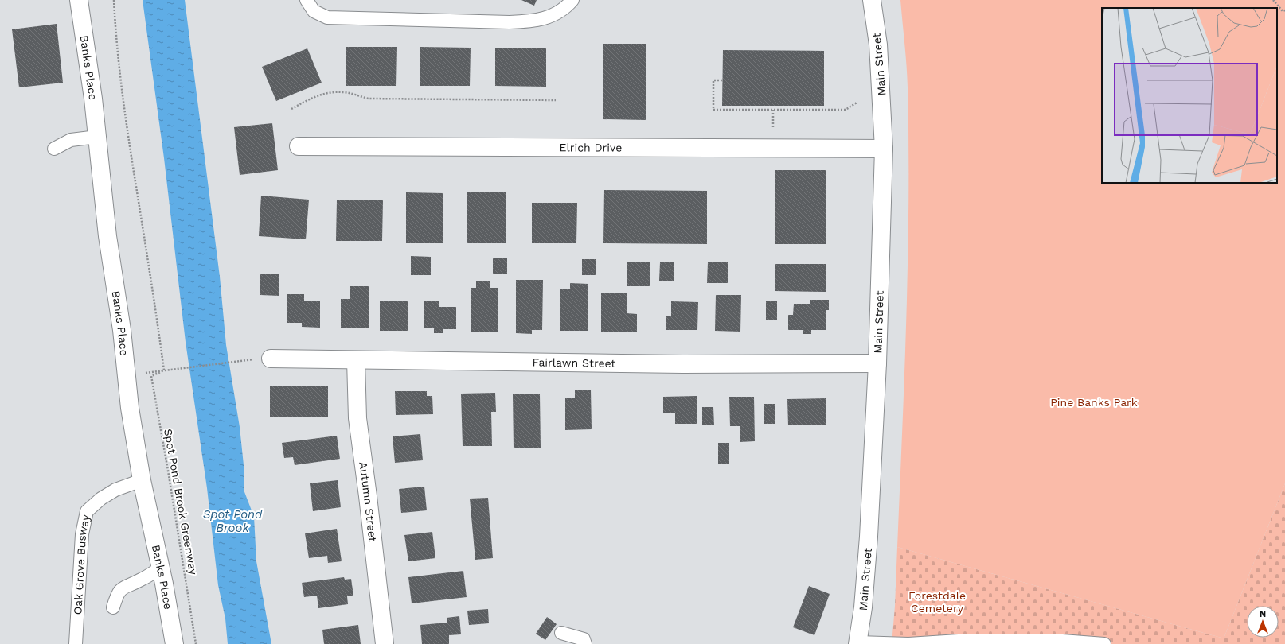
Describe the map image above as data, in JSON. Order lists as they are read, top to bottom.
{
  "streets": {
    "street": [
      "Main Street",
      "Banks Place",
      "Elrich Drive",
      "Fairlawn Street",
      "Autumn Street"
    ],
    "lane": ["Oak Grove Busway"],
    "path": ["Spot Pond Brook Greenway"]
  },
  "crossings": [
    ["Main Street", "Elrich Drive"],
    ["Main Street", "Fairlawn Street"],
    ["Banks Place", "Oak Grove Busway"],
    ["Fairlawn Street", "Autumn Street"]
  ],
  "water": ["Spot Pond Brook"],
  "parks": ["Pine Banks Park", "Forestdale Cemetery"],
  "north": "top"
}
